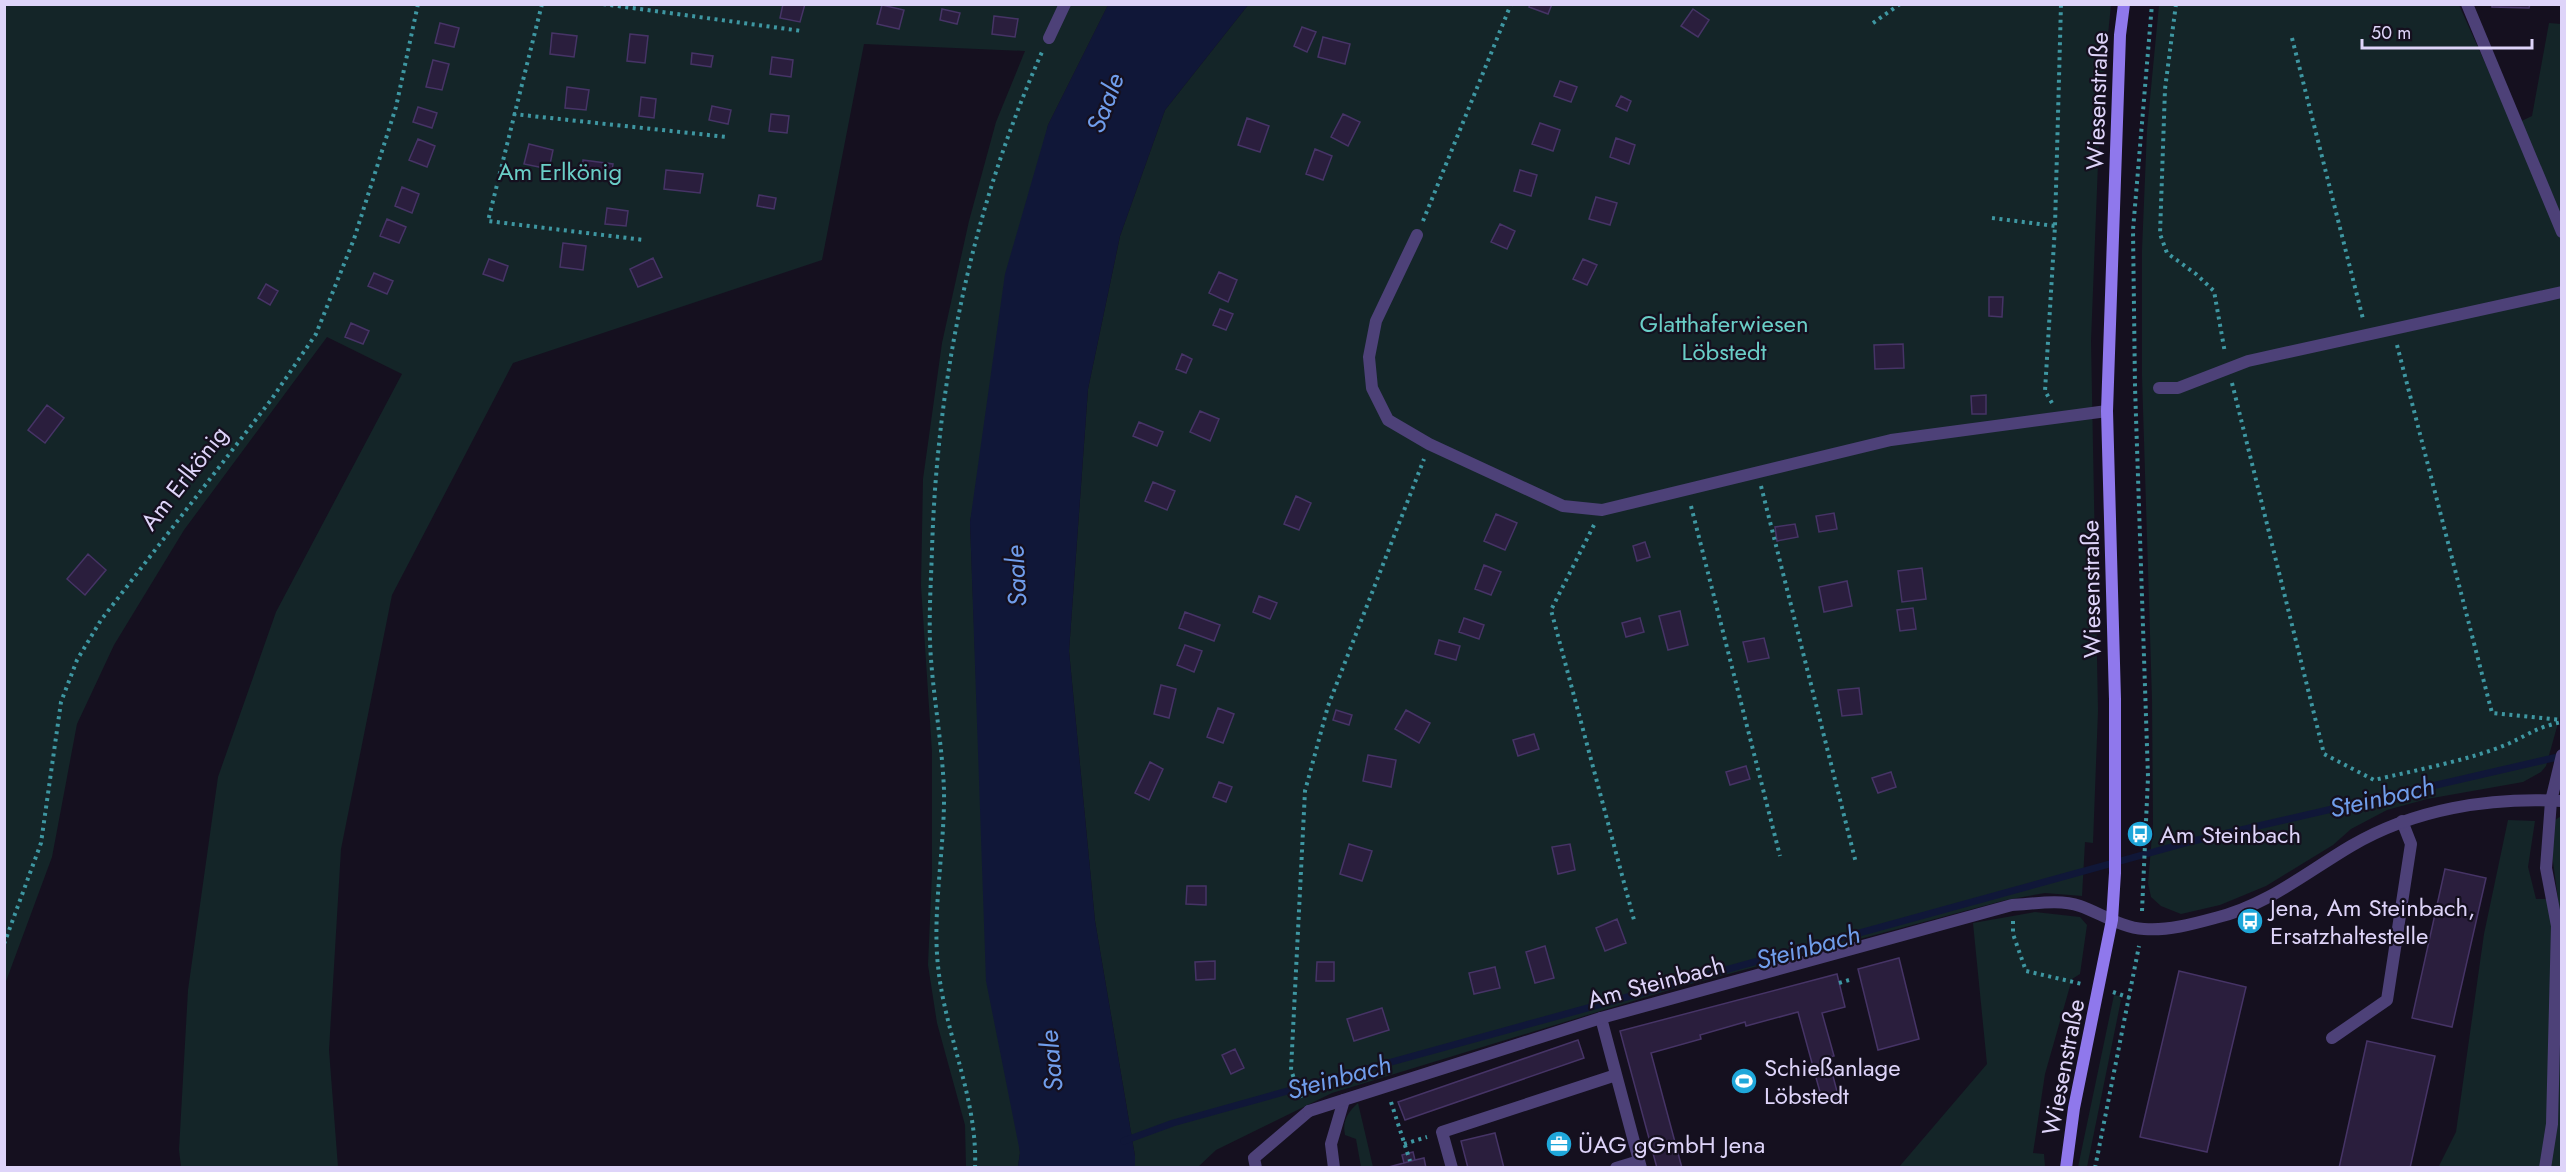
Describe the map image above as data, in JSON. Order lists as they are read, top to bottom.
{
  "streets": {
    "street": ["Wiesenstraße", "Am Steinbach"],
    "path": ["Am Erlkönig"]
  },
  "crossings": [
    ["Wiesenstraße", "Am Steinbach"]
  ],
  "water": ["Saale", "Steinbach"],
  "parks": ["Am Erlkönig", "Glatthaferwiesen Löbstedt"],
  "places": {
    "bus stop": ["Am Steinbach", "Jena, Am Steinbach, Ersatzhaltestelle"],
    "sports": ["Schießanlage Löbstedt"],
    "office": ["ÜAG gGmbH Jena"]
  },
  "scale_bar": "50 m"
}
